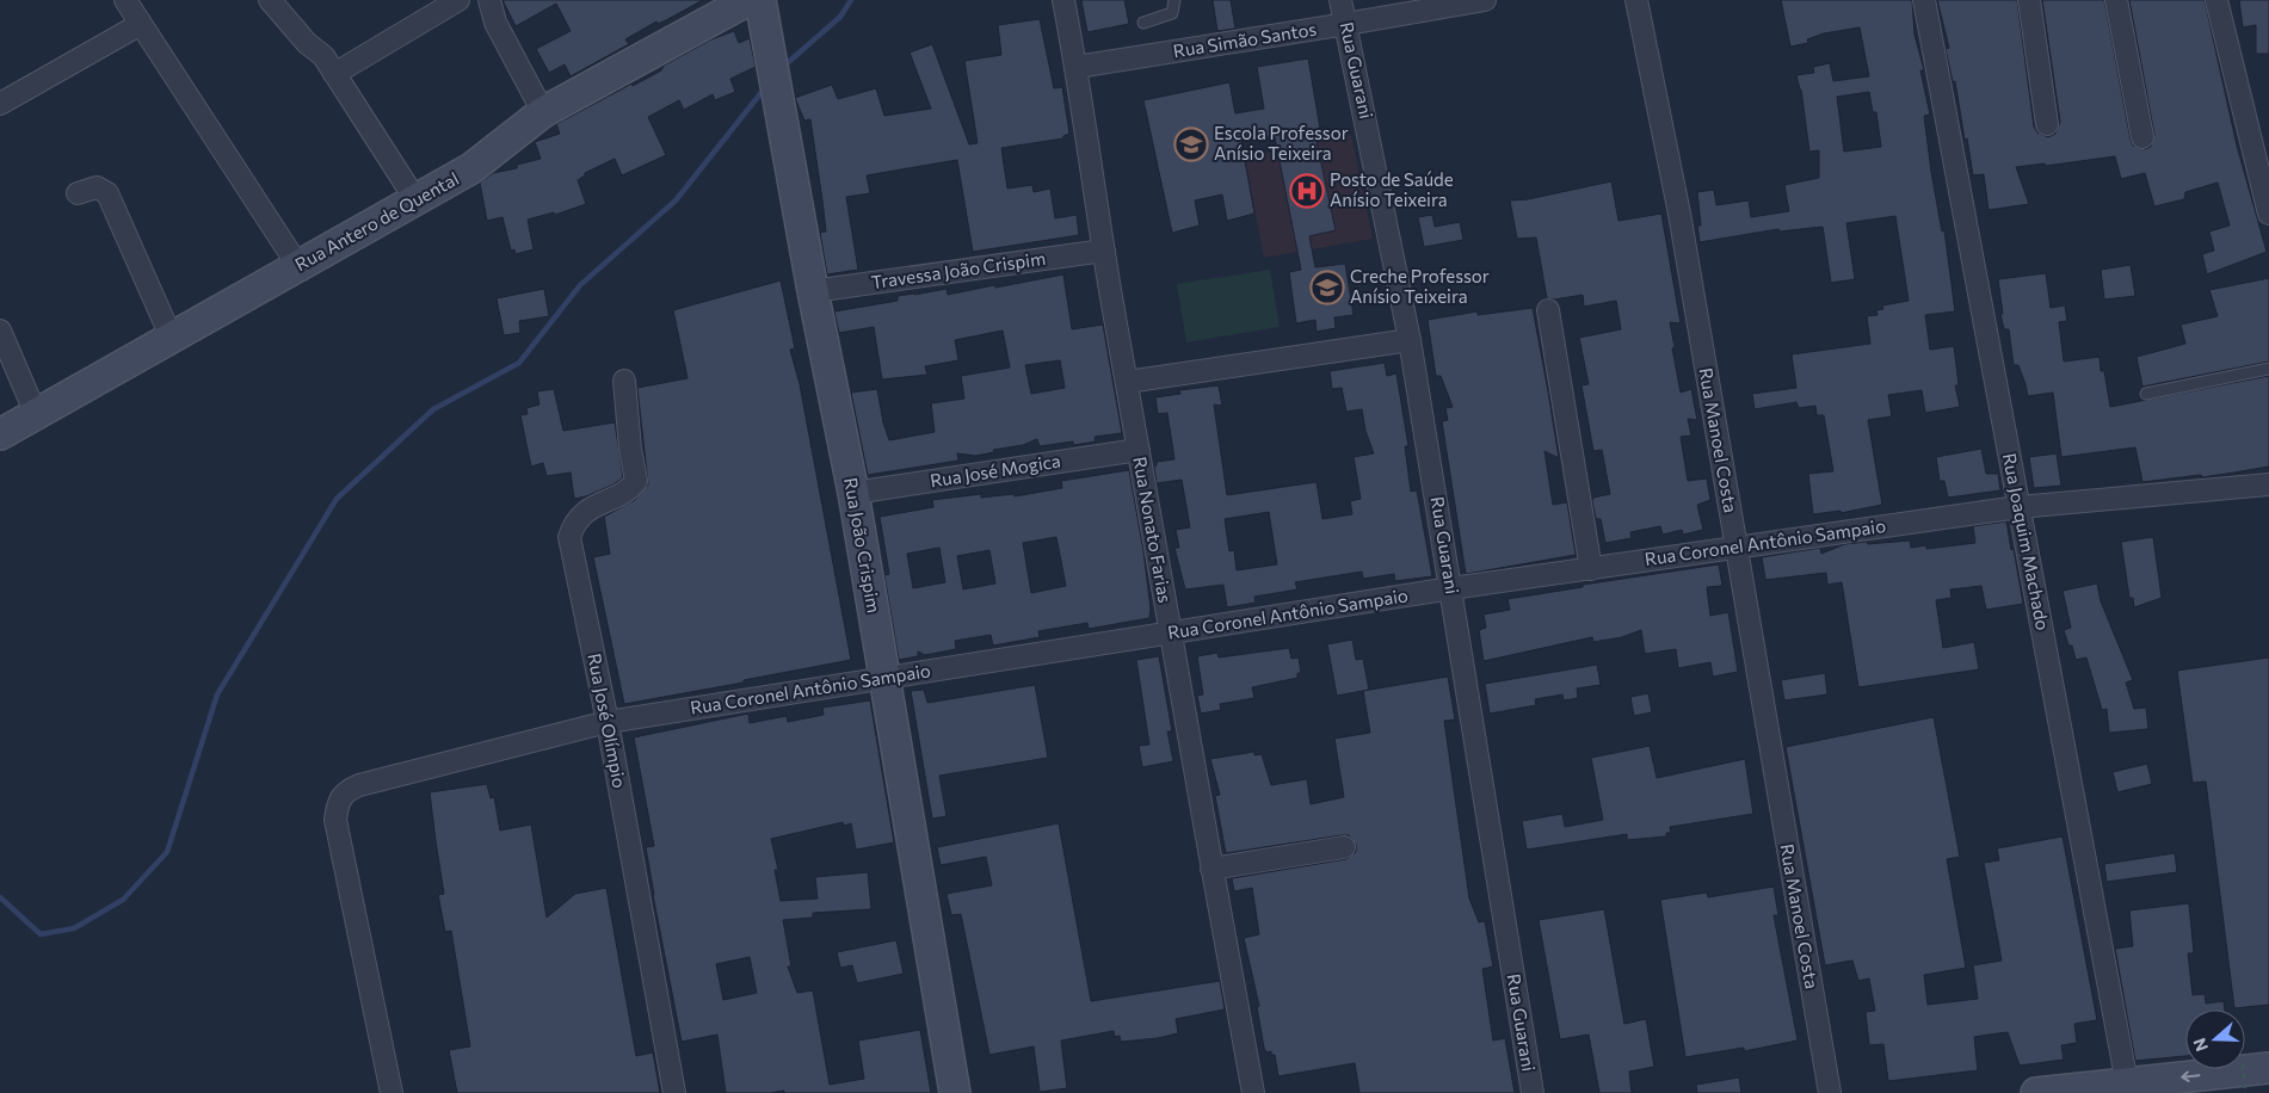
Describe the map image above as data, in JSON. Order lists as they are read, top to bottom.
{
  "streets": {
    "street": [
      "Rua Simão Santos",
      "Rua Guarani",
      "Rua Antero de Quental",
      "Travessa João Crispim",
      "Rua Manoel Costa",
      "Rua José Mogica",
      "Rua Nonato Farias",
      "Rua Joaquim Machado",
      "Rua Coronel Antônio Sampaio",
      "Rua João Crispim",
      "Rua José Olímpio"
    ]
  },
  "crossings": [
    ["Rua Simão Santos", "Rua Guarani"],
    ["Rua Simão Santos", "Rua Nonato Farias"],
    ["Rua Guarani", "Rua Coronel Antônio Sampaio"],
    ["Travessa João Crispim", "Rua Nonato Farias"],
    ["Travessa João Crispim", "Rua João Crispim"],
    ["Rua Manoel Costa", "Rua Coronel Antônio Sampaio"],
    ["Rua José Mogica", "Rua Nonato Farias"],
    ["Rua José Mogica", "Rua João Crispim"],
    ["Rua Nonato Farias", "Rua Coronel Antônio Sampaio"],
    ["Rua Joaquim Machado", "Rua Coronel Antônio Sampaio"],
    ["Rua Coronel Antônio Sampaio", "Rua João Crispim"],
    ["Rua Coronel Antônio Sampaio", "Rua José Olímpio"]
  ],
  "places": {
    "school or university": ["Escola Professor Anísio Teixeira", "Creche Professor Anísio Teixeira"],
    "hospital": ["Posto de Saúde Anísio Teixeira"]
  },
  "north": "left"
}
